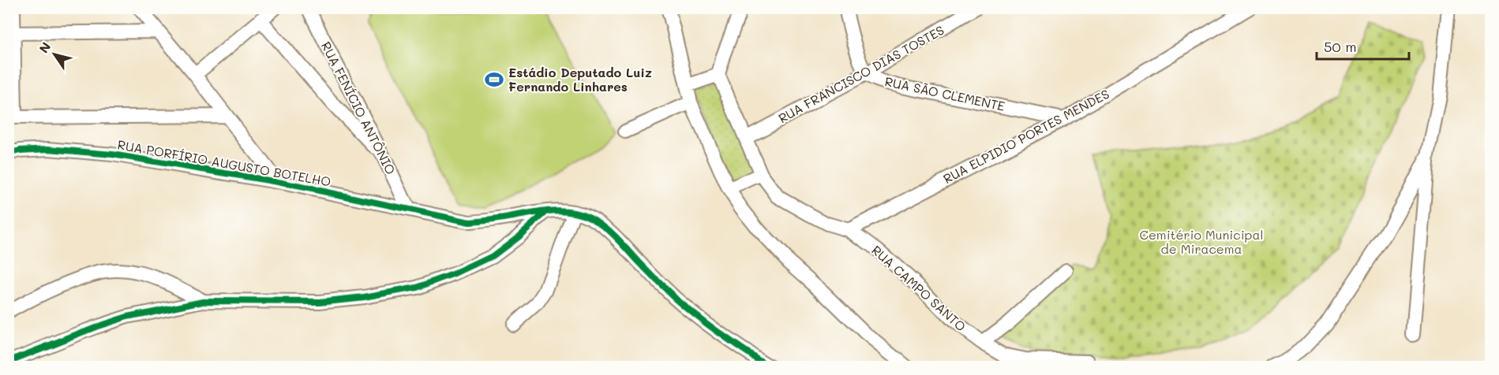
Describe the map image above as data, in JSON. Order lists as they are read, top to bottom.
{
  "streets": {
    "street": [
      "RUA FRANCISCO DIAS TOSTES",
      "RUA SÃO CLEMENTE",
      "RUA FENÍCIO ANTÔNIO",
      "RUA ELPIDIO PORTES MENDES",
      "RUA PORFÍRIO AUGUSTO BOTELHO",
      "RUA CAMPO SANTO"
    ]
  },
  "crossings": [
    ["RUA FRANCISCO DIAS TOSTES", "RUA SÃO CLEMENTE"],
    ["RUA FRANCISCO DIAS TOSTES", "RUA CAMPO SANTO"],
    ["RUA SÃO CLEMENTE", "RUA ELPIDIO PORTES MENDES"],
    ["RUA FENÍCIO ANTÔNIO", "RUA PORFÍRIO AUGUSTO BOTELHO"],
    ["RUA ELPIDIO PORTES MENDES", "RUA CAMPO SANTO"]
  ],
  "parks": ["Cemitério Municipal de Miracema"],
  "places": {
    "sports": ["Estádio Deputado Luiz Fernando Linhares"]
  },
  "scale_bar": "50 m",
  "north": "top left"
}
